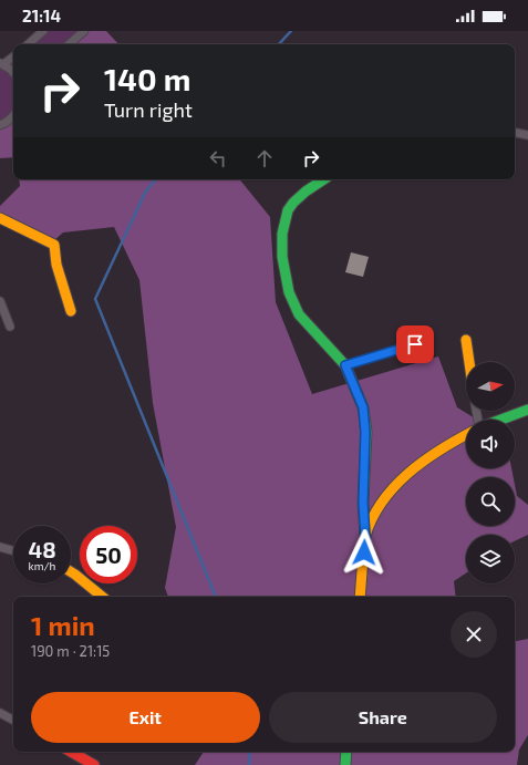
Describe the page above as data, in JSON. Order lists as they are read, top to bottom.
{
  "north": "right",
  "page": {
    "status": "21:14",
    "turn": ["140 m", "Turn right"],
    "speed": "48 km/h",
    "limit": "50",
    "heading": ["1 min", "190 m · 21:15"],
    "buttons": ["Exit", "Share"]
  }
}
